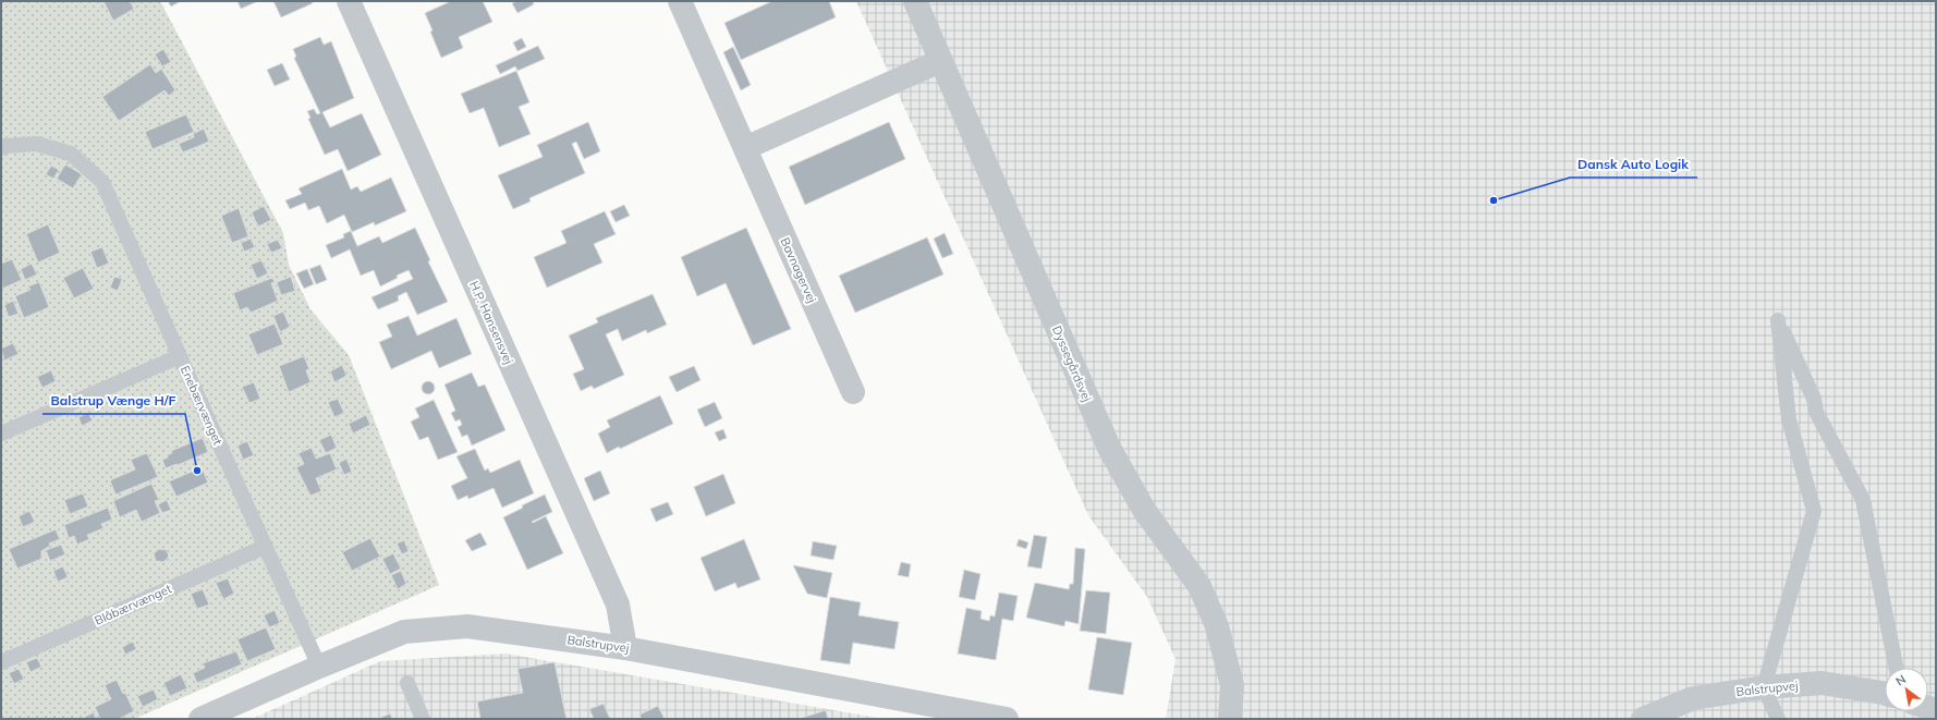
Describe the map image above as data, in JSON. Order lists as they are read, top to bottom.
{
  "streets": {
    "street": [
      "Bavnagervej",
      "H.P. Hansensvej",
      "Dyssegårdsvej",
      "Balstrupvej"
    ],
    "lane": ["Enebærvænget", "Blåbærvænget"]
  },
  "crossings": [
    ["H.P. Hansensvej", "Balstrupvej"],
    ["Enebærvænget", "Blåbærvænget"],
    ["Enebærvænget", "Balstrupvej"]
  ],
  "places": ["Dansk Auto Logik", "Balstrup Vænge H/F"],
  "north": "top left"
}
